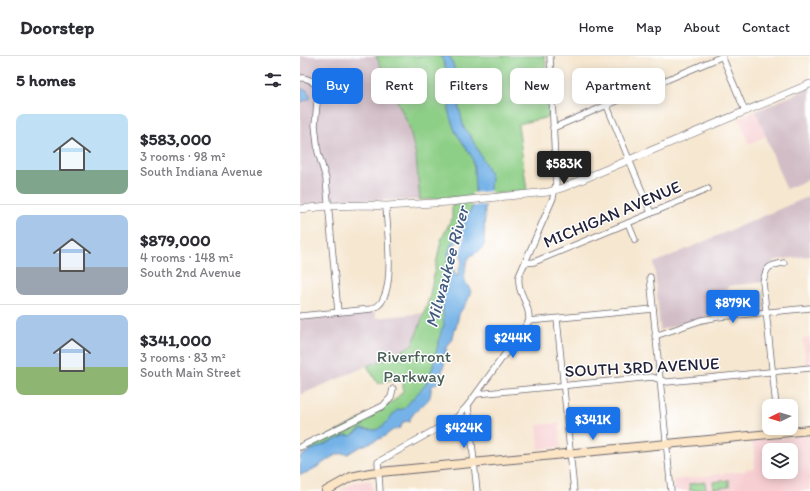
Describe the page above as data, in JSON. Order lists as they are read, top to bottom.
{
  "streets": {
    "street": ["MICHIGAN AVENUE", "SOUTH 3RD AVENUE"]
  },
  "water": ["Milwaukee River"],
  "parks": ["Riverfront Parkway"],
  "north": "left",
  "page": {
    "header": "Doorstep",
    "nav": [
      "Home",
      "Map",
      "About",
      "Contact"
    ],
    "heading": "5 homes",
    "chip": [
      "Buy",
      "Rent",
      "Filters",
      "New",
      "Apartment"
    ],
    "list": [
      {
        "name": "$583,000",
        "note": "3 rooms · 98 m² · South Indiana Avenue"
      },
      {
        "name": "$879,000",
        "note": "4 rooms · 148 m² · South 2nd Avenue"
      },
      {
        "name": "$341,000",
        "note": "3 rooms · 83 m² · South Main Street"
      }
    ],
    "price": [
      "$583K",
      "$879K",
      "$244K",
      "$341K",
      "$424K"
    ]
  }
}
